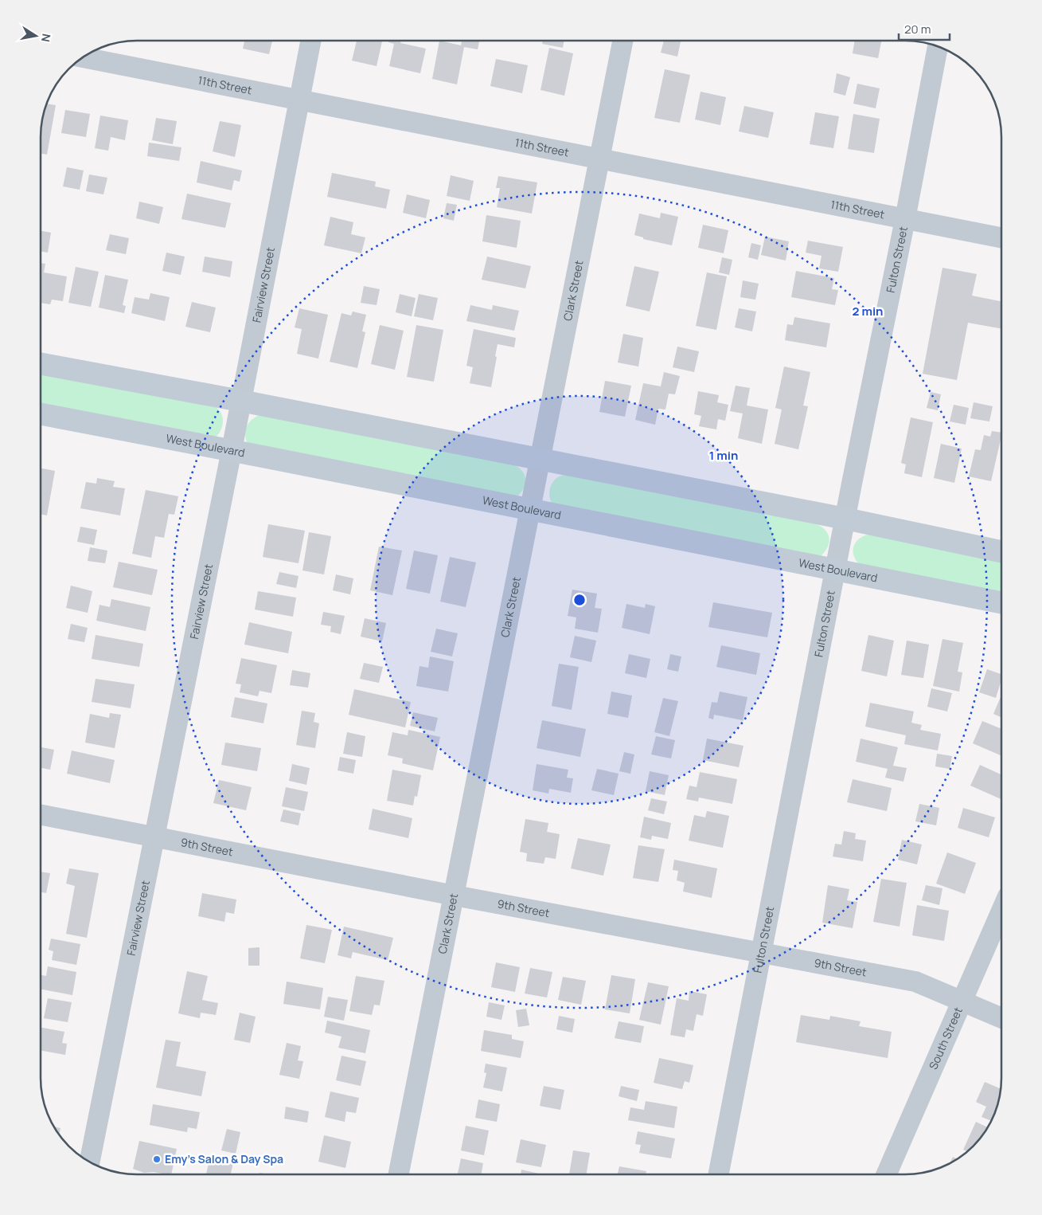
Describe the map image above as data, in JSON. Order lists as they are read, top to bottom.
{
  "streets": {
    "street": [
      "11th Street",
      "Fulton Street",
      "Fairview Street",
      "Clark Street",
      "West Boulevard",
      "9th Street",
      "South Street"
    ]
  },
  "crossings": [
    ["11th Street", "Fulton Street"],
    ["11th Street", "Fairview Street"],
    ["11th Street", "Clark Street"],
    ["Fulton Street", "West Boulevard"],
    ["Fulton Street", "9th Street"],
    ["Fairview Street", "West Boulevard"],
    ["Fairview Street", "9th Street"],
    ["Clark Street", "West Boulevard"],
    ["Clark Street", "9th Street"],
    ["9th Street", "South Street"]
  ],
  "places": ["Emy's Salon & Day Spa"],
  "scale_bar": "20 m",
  "north": "right",
  "rings": ["2 min", "1 min"]
}
